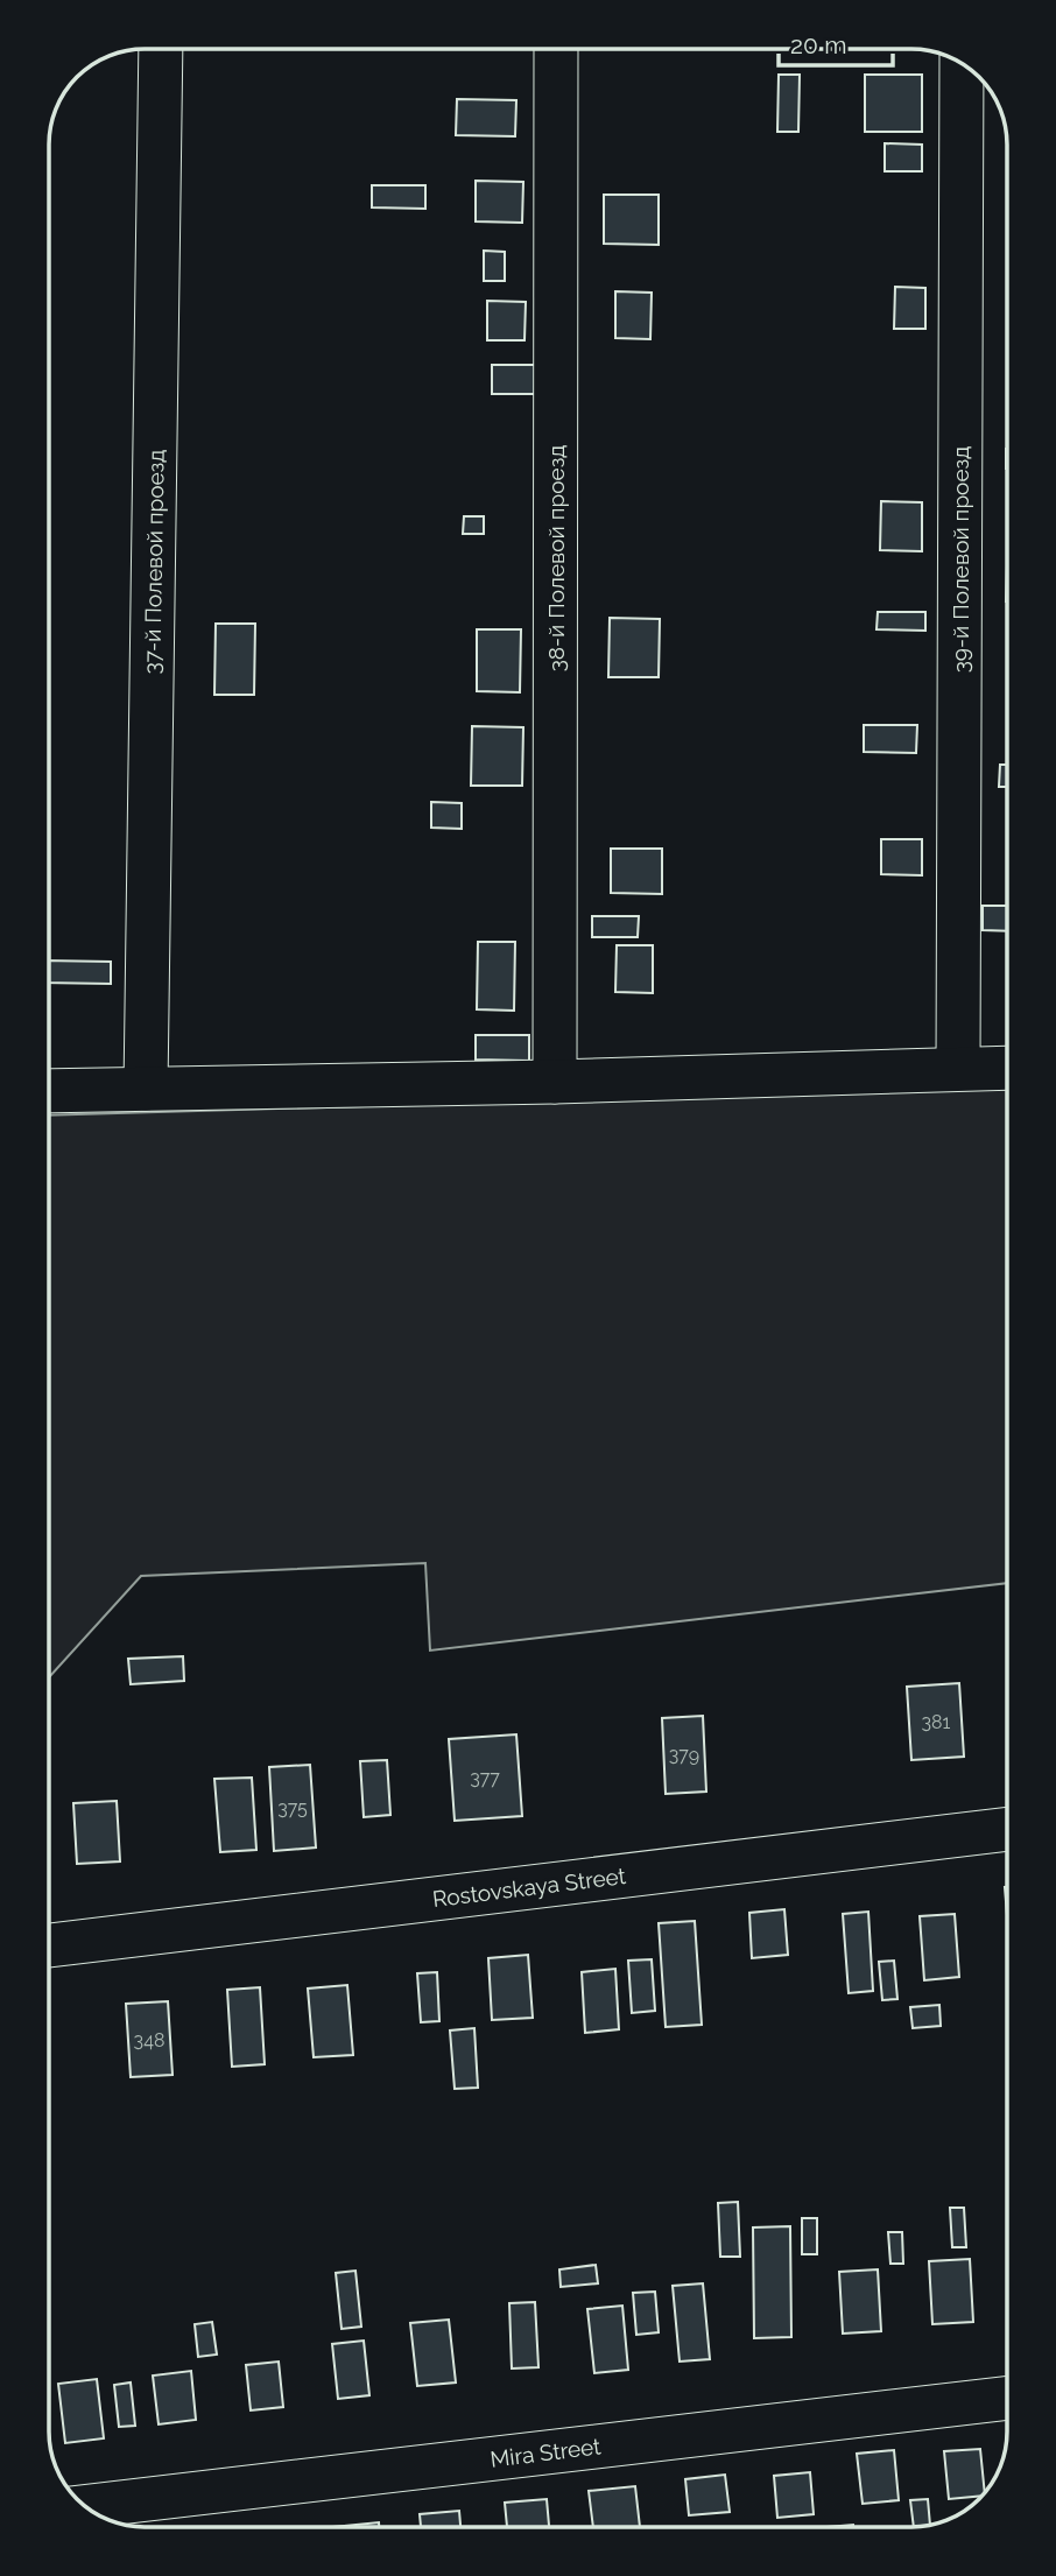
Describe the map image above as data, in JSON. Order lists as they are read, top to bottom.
{
  "streets": {
    "street": [
      "38-й Полевой проезд",
      "39-й Полевой проезд",
      "37-й Полевой проезд",
      "Rostovskaya Street",
      "Mira Street"
    ]
  },
  "house_numbers": [
    "381",
    "379",
    "377",
    "375",
    "348"
  ],
  "scale_bar": "20 m"
}
